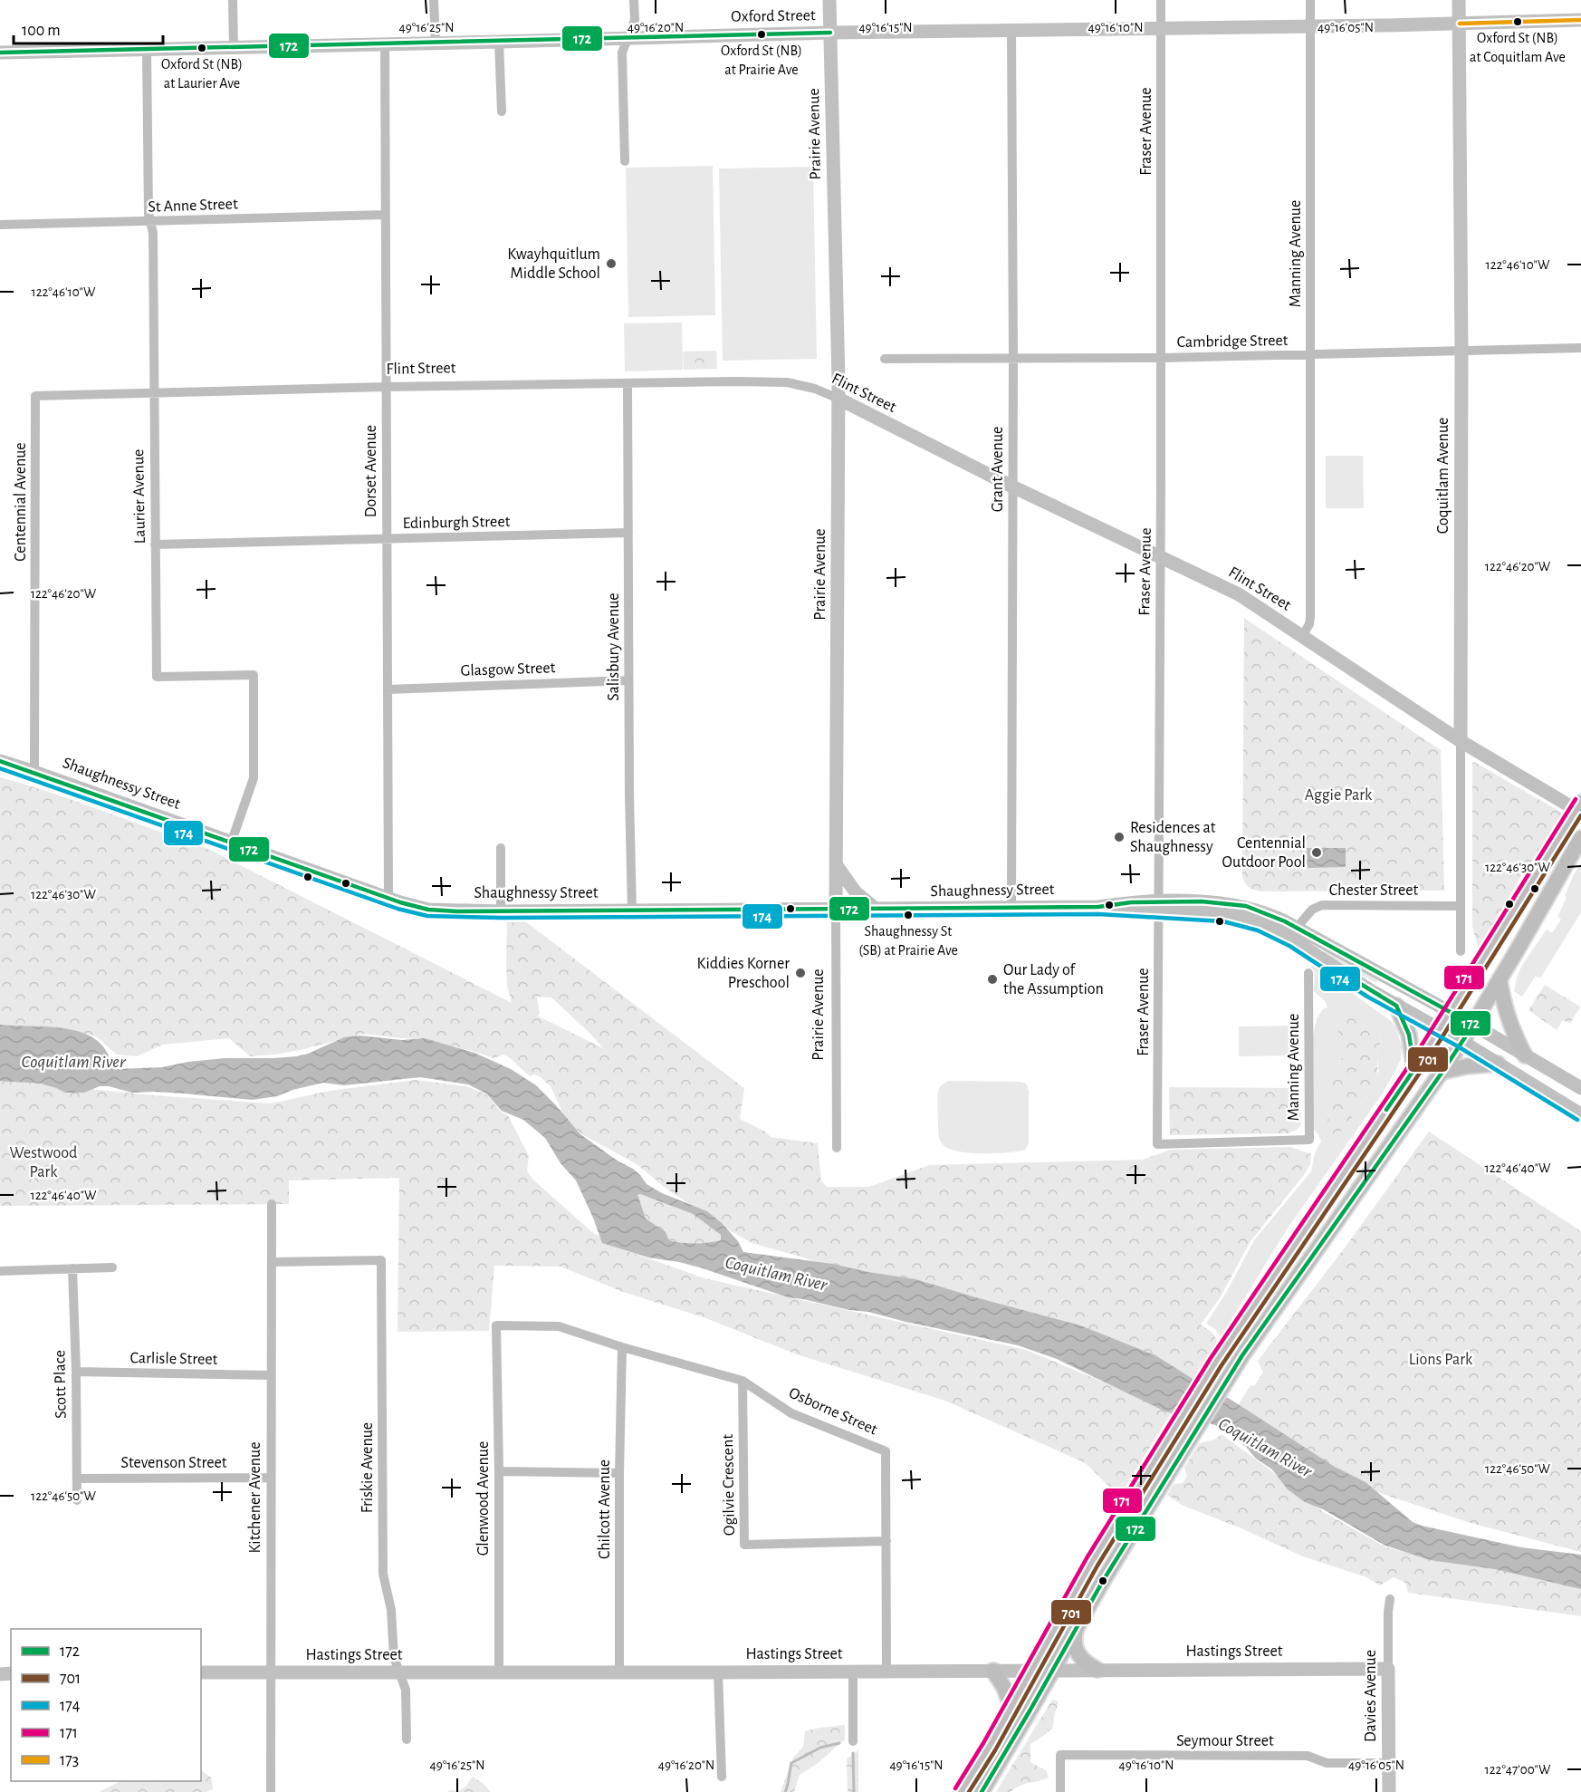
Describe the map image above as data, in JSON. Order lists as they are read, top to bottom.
{
  "streets": {
    "main road": [
      "Oxford Street",
      "Prairie Avenue",
      "Flint Street",
      "Coquitlam Avenue",
      "Shaughnessy Street",
      "Hastings Street",
      "Davies Avenue"
    ],
    "street": [
      "Fraser Avenue",
      "St Anne Street",
      "Manning Avenue",
      "Cambridge Street",
      "Grant Avenue",
      "Dorset Avenue",
      "Laurier Avenue",
      "Centennial Avenue",
      "Edinburgh Street",
      "Salisbury Avenue",
      "Glasgow Street",
      "Chester Street",
      "Carlisle Street",
      "Scott Place",
      "Osborne Street",
      "Stevenson Street",
      "Friskie Avenue",
      "Ogilvie Crescent",
      "Kitchener Avenue",
      "Glenwood Avenue",
      "Chilcott Avenue",
      "Seymour Street"
    ]
  },
  "crossings": [
    ["Oxford Street", "Fraser Avenue"],
    ["Oxford Street", "Prairie Avenue"],
    ["Oxford Street", "Manning Avenue"],
    ["Oxford Street", "Grant Avenue"],
    ["Oxford Street", "Dorset Avenue"],
    ["Oxford Street", "Coquitlam Avenue"],
    ["Oxford Street", "Laurier Avenue"],
    ["Fraser Avenue", "Manning Avenue"],
    ["Fraser Avenue", "Cambridge Street"],
    ["Fraser Avenue", "Flint Street"],
    ["Fraser Avenue", "Shaughnessy Street"],
    ["Prairie Avenue", "Flint Street"],
    ["Prairie Avenue", "Shaughnessy Street"],
    ["St Anne Street", "Dorset Avenue"],
    ["St Anne Street", "Laurier Avenue"],
    ["Manning Avenue", "Cambridge Street"],
    ["Manning Avenue", "Flint Street"],
    ["Cambridge Street", "Grant Avenue"],
    ["Cambridge Street", "Coquitlam Avenue"],
    ["Flint Street", "Grant Avenue"],
    ["Flint Street", "Dorset Avenue"],
    ["Flint Street", "Coquitlam Avenue"],
    ["Flint Street", "Laurier Avenue"],
    ["Flint Street", "Centennial Avenue"],
    ["Flint Street", "Salisbury Avenue"],
    ["Grant Avenue", "Shaughnessy Street"],
    ["Dorset Avenue", "Edinburgh Street"],
    ["Dorset Avenue", "Glasgow Street"],
    ["Dorset Avenue", "Shaughnessy Street"],
    ["Coquitlam Avenue", "Chester Street"],
    ["Laurier Avenue", "Edinburgh Street"],
    ["Laurier Avenue", "Shaughnessy Street"],
    ["Centennial Avenue", "Shaughnessy Street"],
    ["Edinburgh Street", "Salisbury Avenue"],
    ["Salisbury Avenue", "Glasgow Street"],
    ["Salisbury Avenue", "Shaughnessy Street"],
    ["Shaughnessy Street", "Chester Street"],
    ["Carlisle Street", "Scott Place"],
    ["Carlisle Street", "Kitchener Avenue"],
    ["Scott Place", "Stevenson Street"],
    ["Osborne Street", "Ogilvie Crescent"],
    ["Osborne Street", "Glenwood Avenue"],
    ["Osborne Street", "Chilcott Avenue"],
    ["Osborne Street", "Hastings Street"],
    ["Stevenson Street", "Kitchener Avenue"],
    ["Friskie Avenue", "Kitchener Avenue"],
    ["Friskie Avenue", "Hastings Street"],
    ["Kitchener Avenue", "Hastings Street"],
    ["Glenwood Avenue", "Hastings Street"],
    ["Chilcott Avenue", "Hastings Street"],
    ["Hastings Street", "Davies Avenue"],
    ["Davies Avenue", "Seymour Street"]
  ],
  "water": ["Coquitlam River"],
  "parks": ["Aggie Park", "Westwood Park", "Lions Park"],
  "places": [
    "Oxford St (NB) at Coquitlam Ave",
    "Oxford St (NB) at Prairie Ave",
    "Oxford St (NB) at Laurier Ave",
    "Kwayhquitlum Middle School",
    "Residences at Shaughnessy",
    "Centennial Outdoor Pool",
    "Shaughnessy St (SB) at Prairie Ave",
    "Kiddies Korner Preschool",
    "Our Lady of the Assumption"
  ],
  "lines": [
    "transit line 173",
    "transit line 172",
    "transit line 174",
    "transit line 171",
    "transit line 701"
  ],
  "legend": [
    "172",
    "701",
    "174",
    "171",
    "173"
  ],
  "scale_bar": "100 m",
  "coordinates": [
    "49°16'25\"N",
    "49°16'20\"N",
    "49°16'15\"N",
    "49°16'10\"N",
    "49°16'05\"N",
    "122°46'10\"W",
    "122°46'20\"W",
    "122°46'30\"W",
    "122°46'40\"W",
    "122°46'50\"W",
    "122°47'00\"W"
  ]
}
